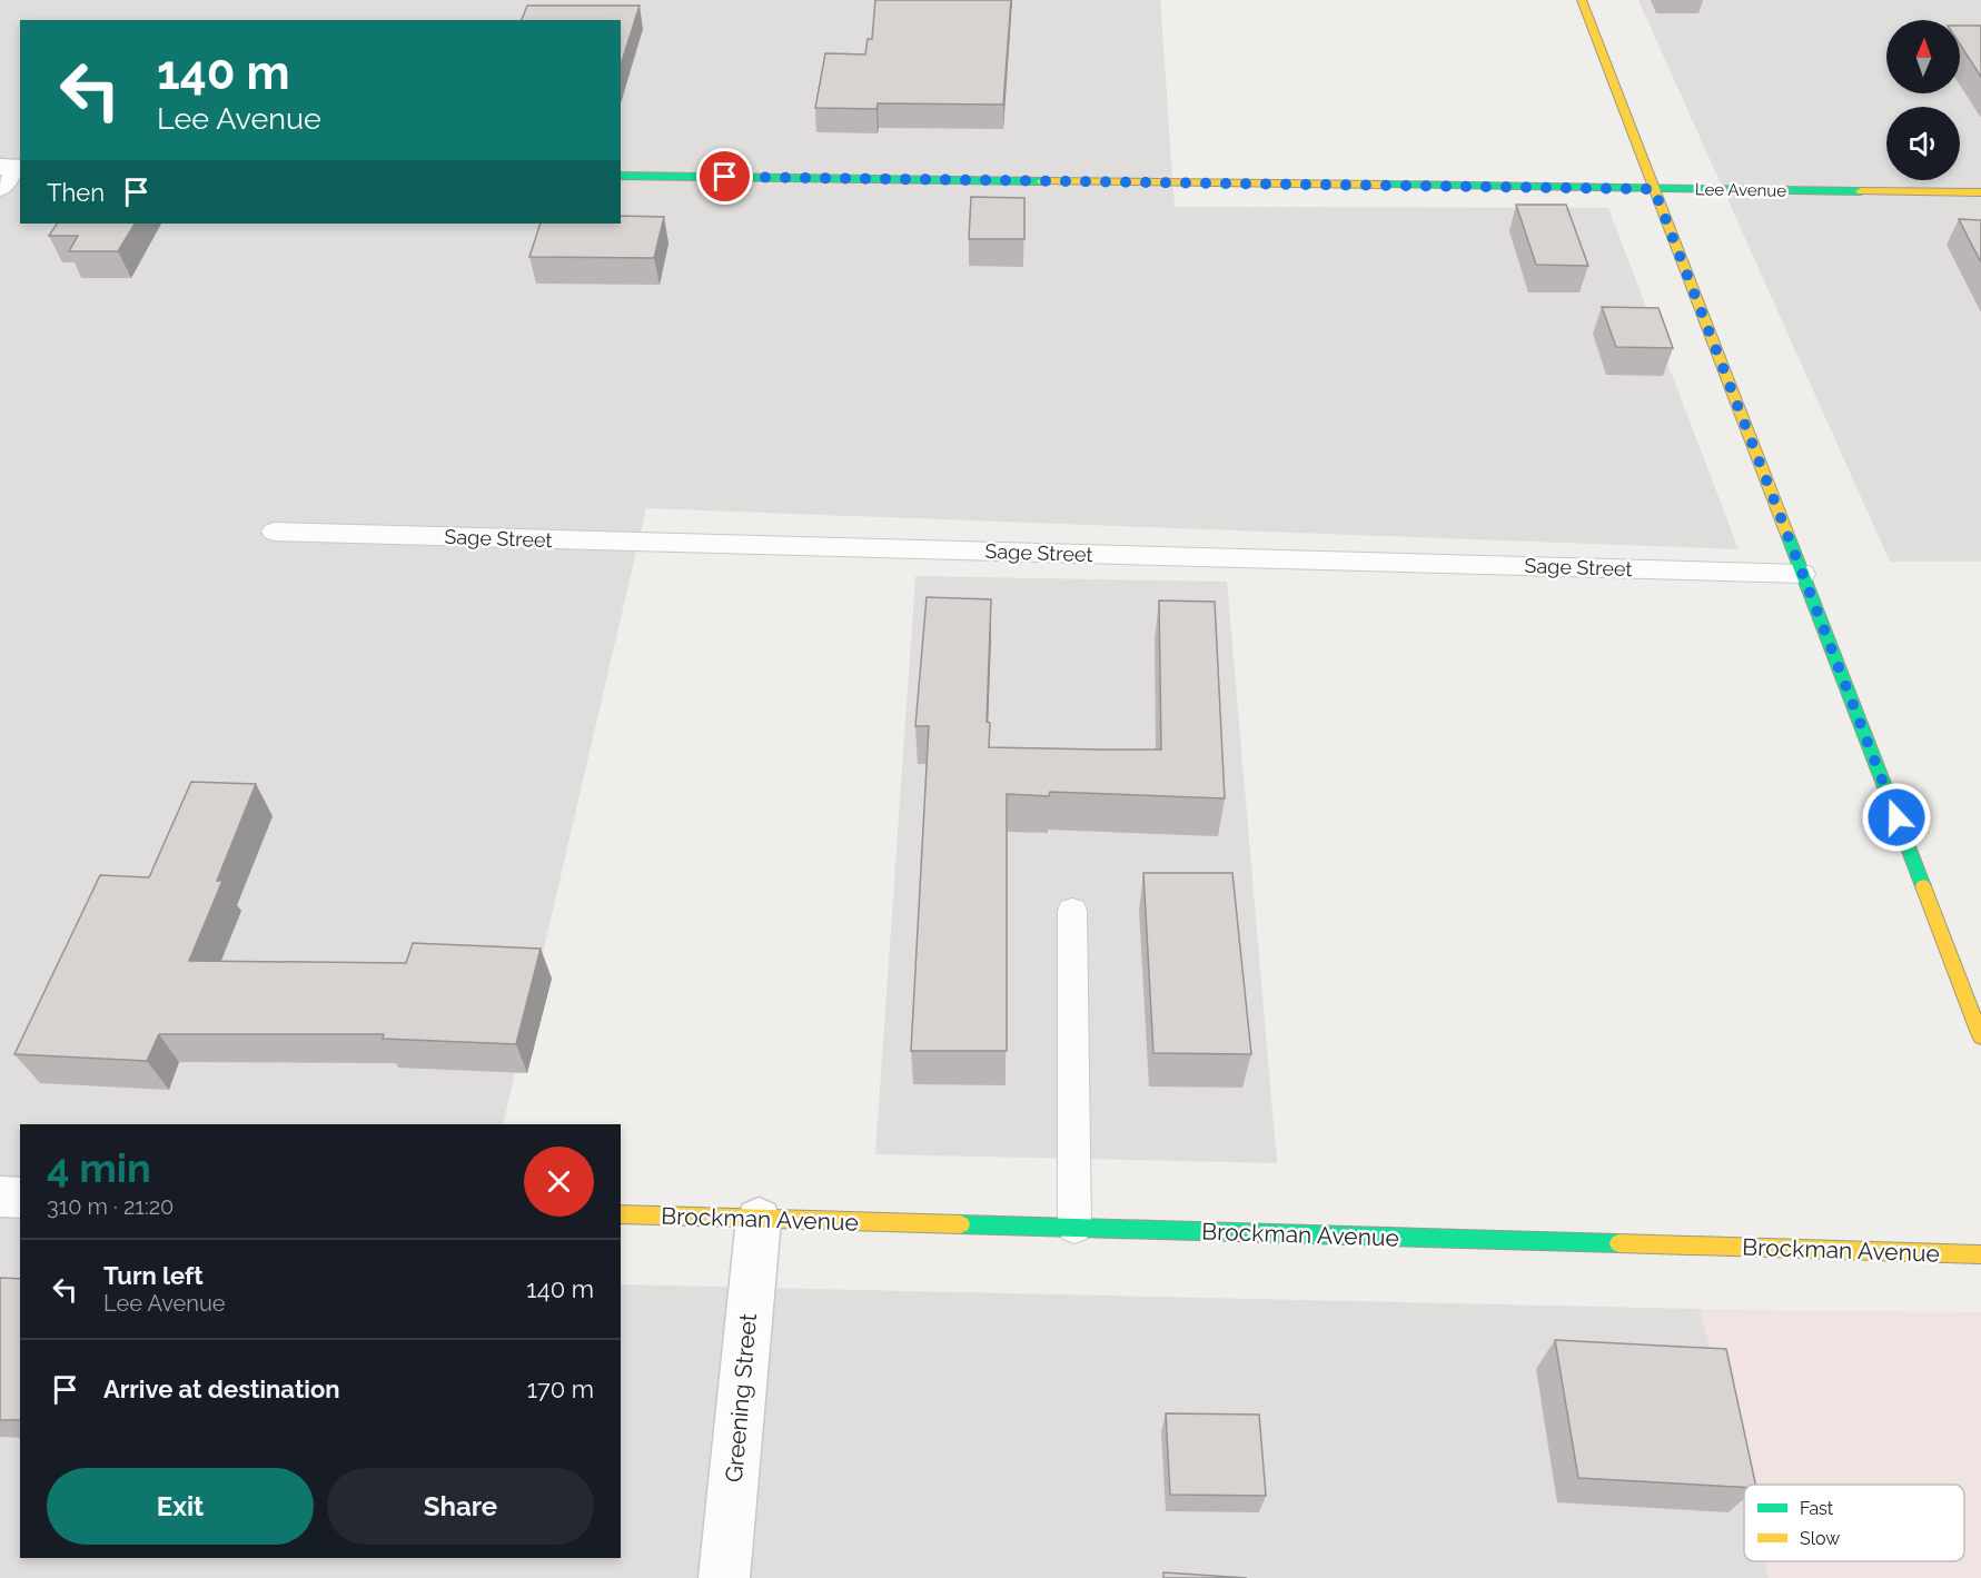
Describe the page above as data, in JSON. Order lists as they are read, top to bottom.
{
  "streets": {
    "street": ["Lee Avenue", "Brockman Avenue", "Greening Street"],
    "lane": ["Sage Street"]
  },
  "crossings": [
    ["Brockman Avenue", "Greening Street"]
  ],
  "legend": ["Fast", "Slow"],
  "north": "top",
  "page": {
    "turn": ["140 m", "Lee Avenue"],
    "then": "Then",
    "heading": ["4 min", "310 m · 21:20"],
    "list": [
      {
        "name": "Turn left",
        "note": "Lee Avenue",
        "value": "140 m"
      },
      {
        "name": "Arrive at destination",
        "value": "170 m"
      }
    ],
    "buttons": ["Exit", "Share"]
  }
}
